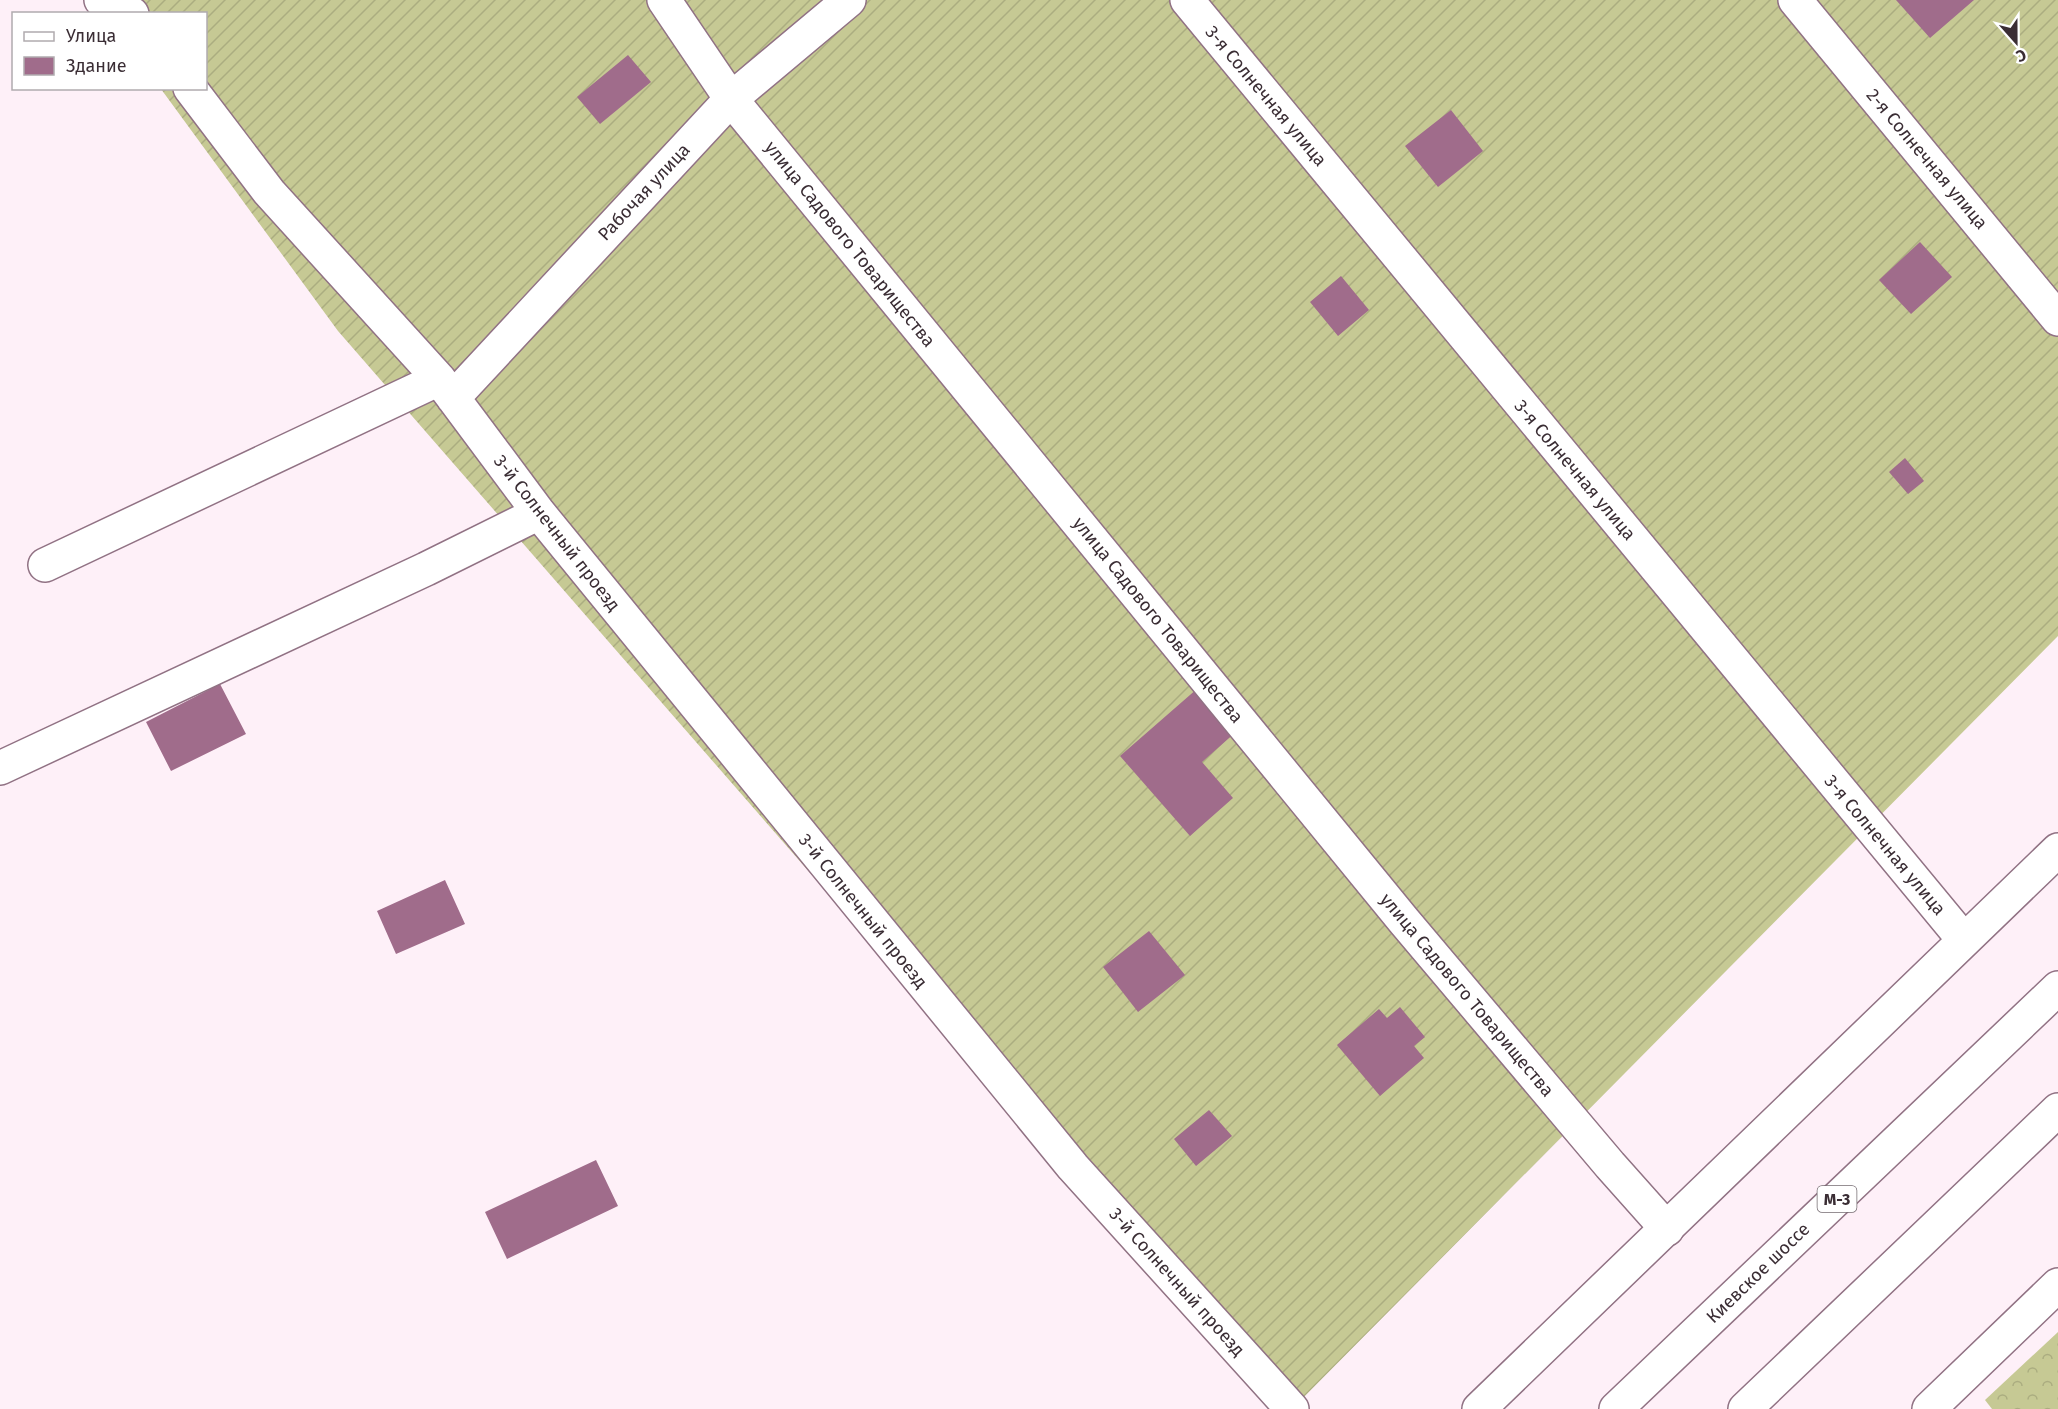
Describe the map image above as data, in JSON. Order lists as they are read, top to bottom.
{
  "streets": {
    "main road": [
      "3-я Солнечная улица",
      "2-я Солнечная улица",
      "Рабочая улица",
      "улица Садового Товарищества",
      "3-й Солнечный проезд",
      "М-3",
      "Киевское шоссе"
    ]
  },
  "crossings": [
    ["Рабочая улица", "улица Садового Товарищества"],
    ["Рабочая улица", "3-й Солнечный проезд"]
  ],
  "legend": ["Улица", "Здание"],
  "north": "bottom"
}
